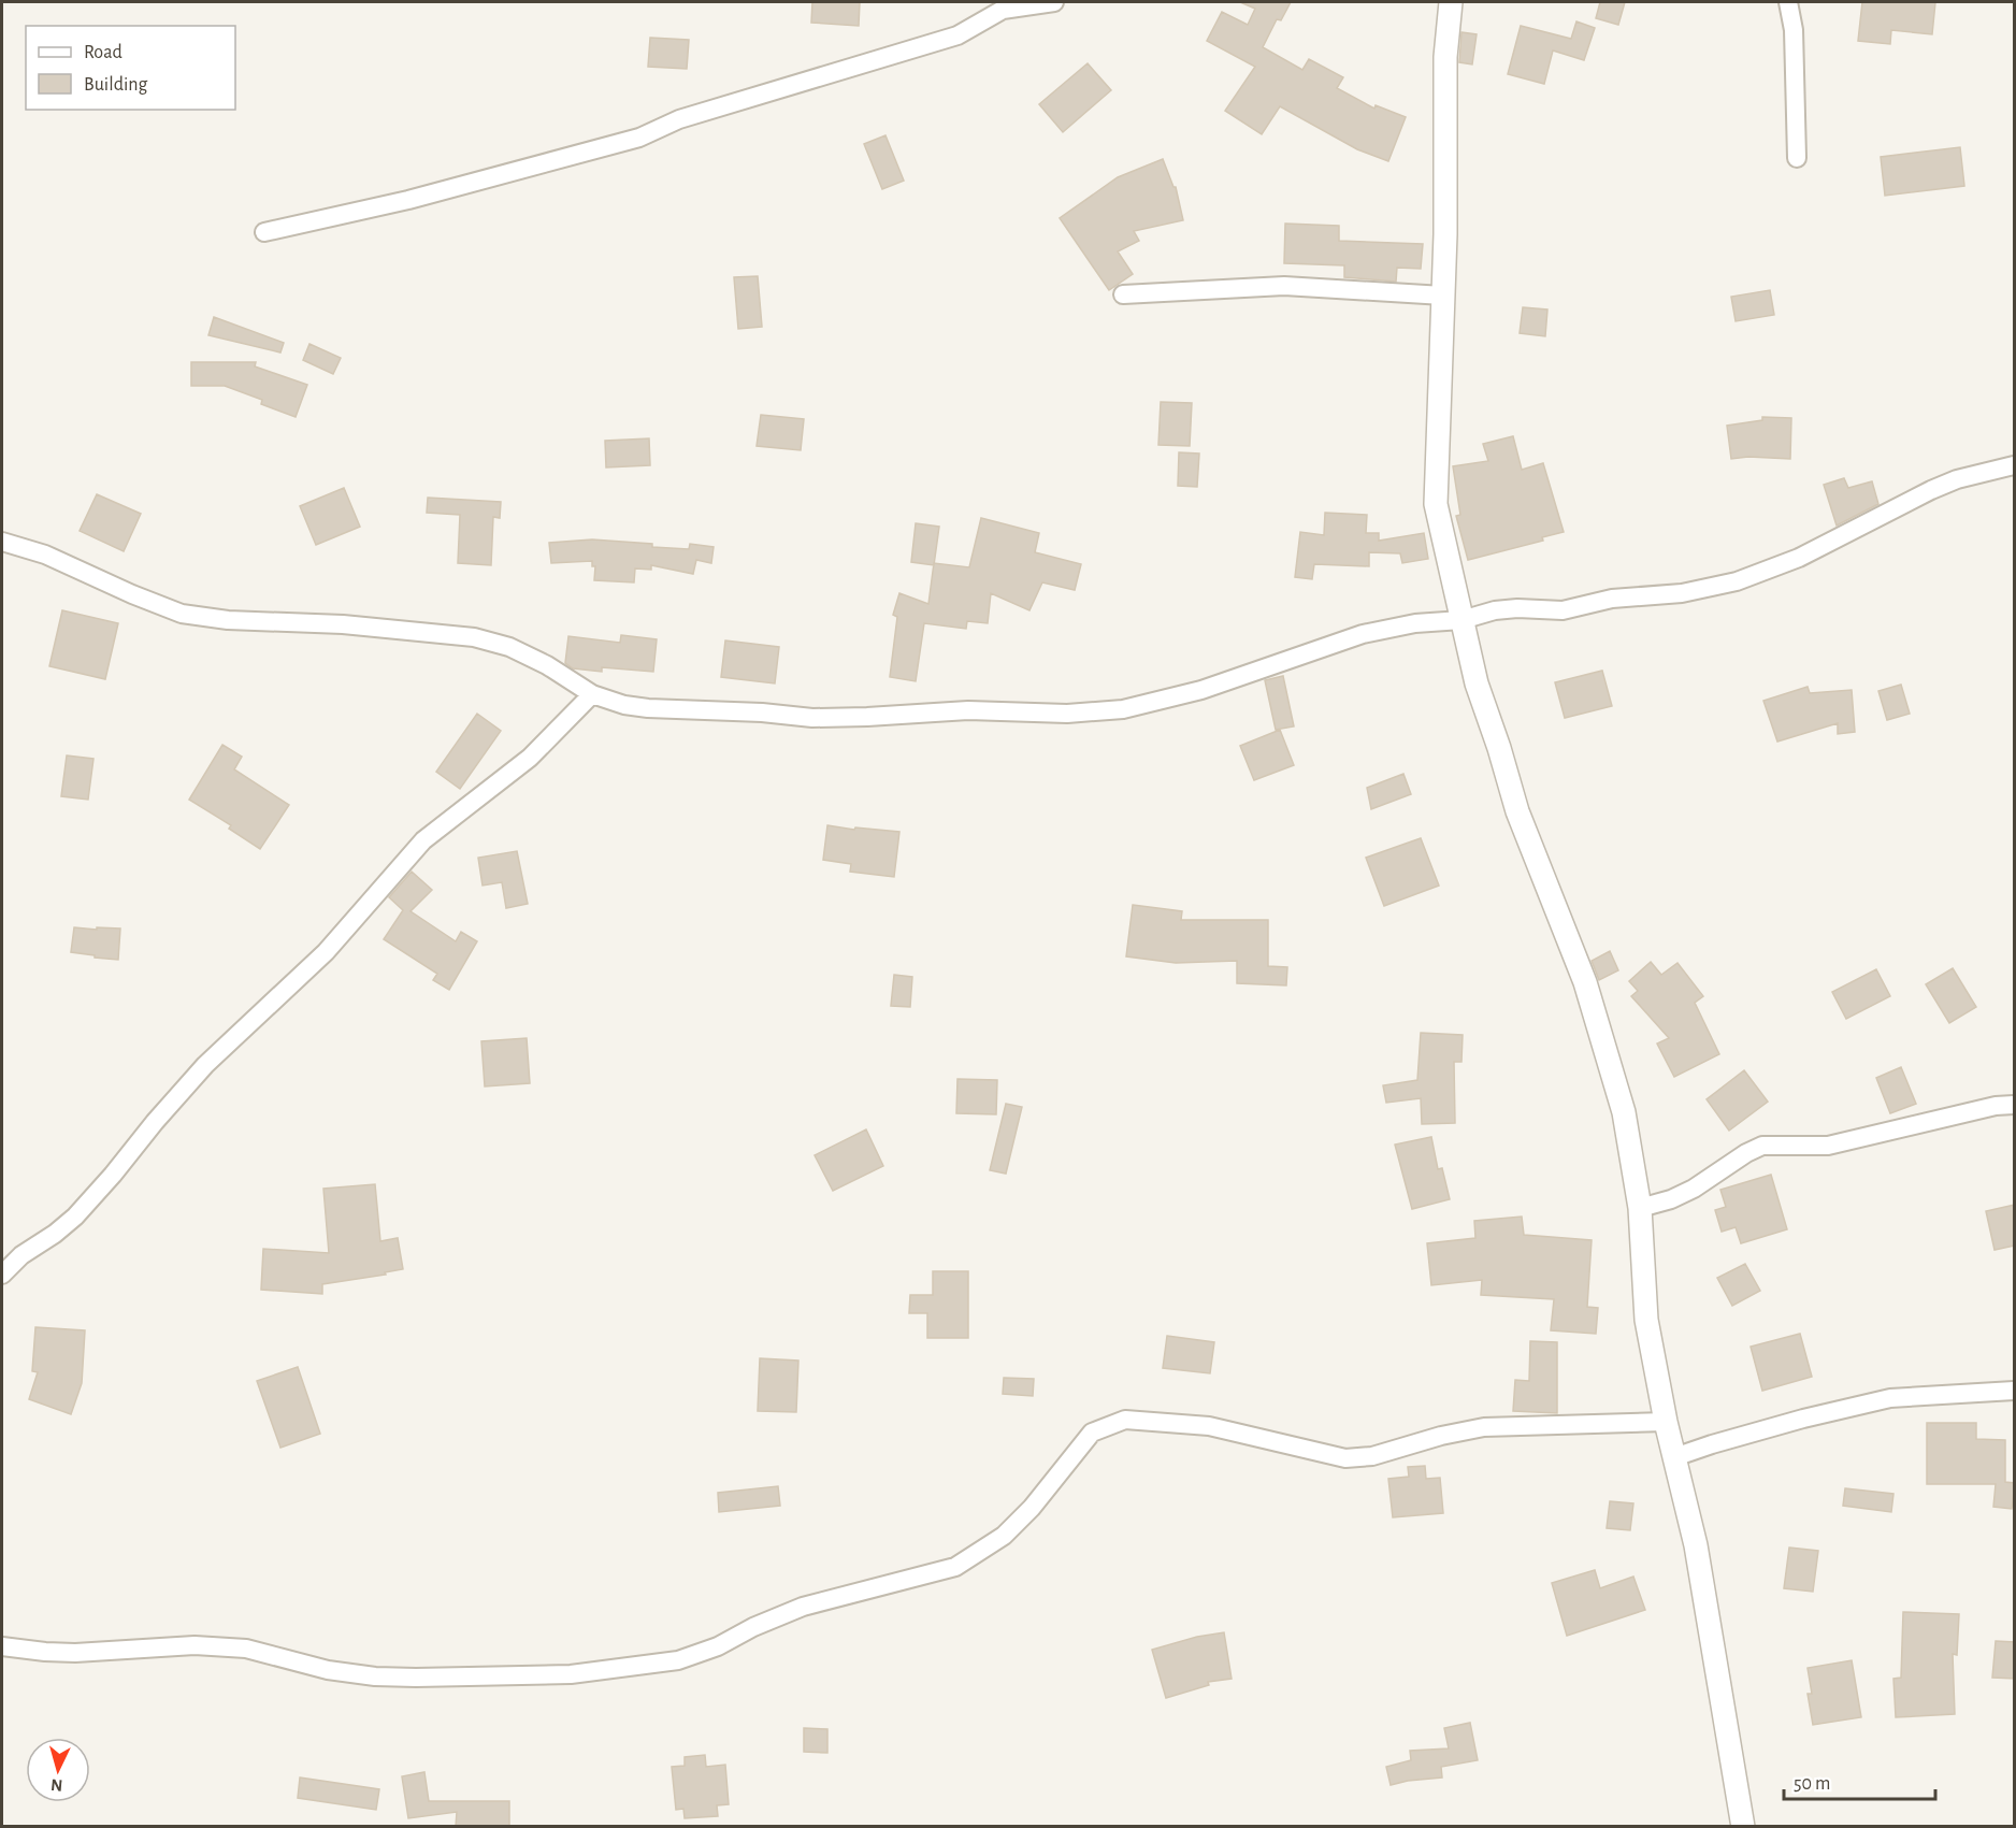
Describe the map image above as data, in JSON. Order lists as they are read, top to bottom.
{
  "legend": ["Road", "Building"],
  "scale_bar": "50 m",
  "north": "bottom"
}
